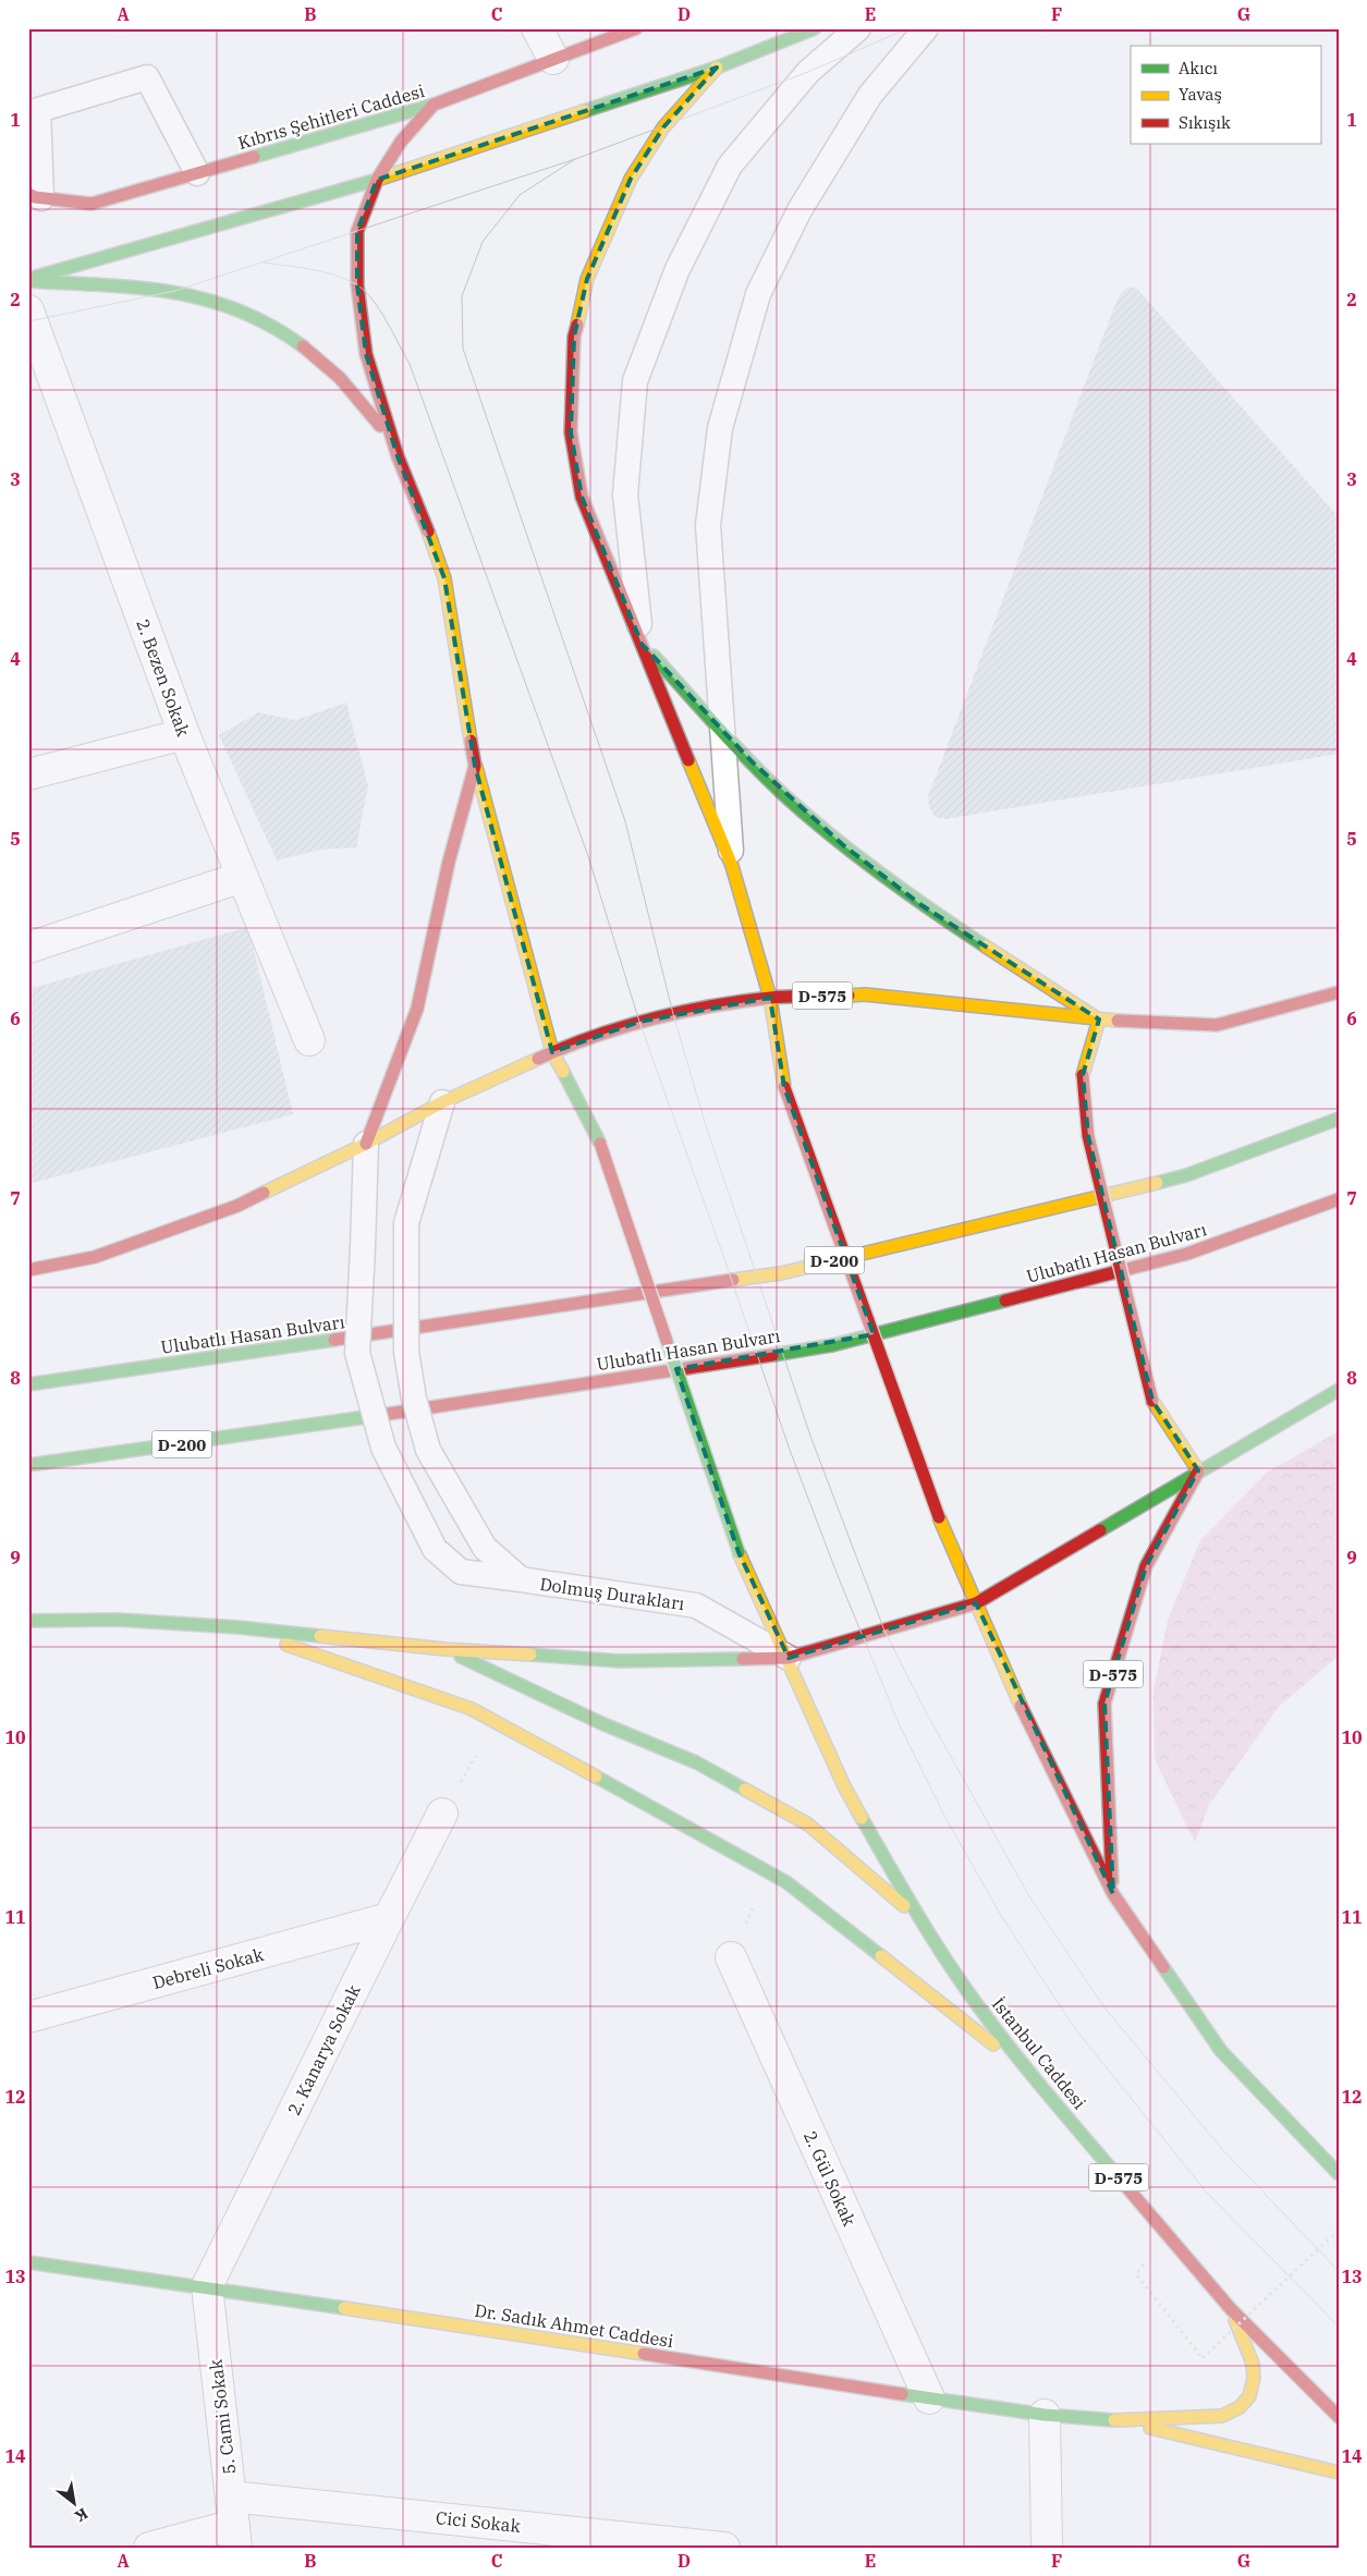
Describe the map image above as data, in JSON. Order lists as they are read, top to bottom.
{
  "streets": {
    "main road": [
      "Kıbrıs Şehitleri Caddesi",
      "D-575",
      "Ulubatlı Hasan Bulvarı",
      "D-200",
      "İstanbul Caddesi",
      "Dr. Sadık Ahmet Caddesi"
    ],
    "street": [
      "2. Bezen Sokak",
      "Debreli Sokak",
      "2. Kanarya Sokak",
      "2. Gül Sokak",
      "5. Cami Sokak",
      "Cici Sokak"
    ],
    "lane": ["Dolmuş Durakları"]
  },
  "crossings": [
    ["D-575", "İstanbul Caddesi"],
    ["Dolmuş Durakları", "İstanbul Caddesi"],
    ["Debreli Sokak", "2. Kanarya Sokak"],
    ["2. Kanarya Sokak", "Dr. Sadık Ahmet Caddesi"],
    ["2. Kanarya Sokak", "5. Cami Sokak"],
    ["2. Gül Sokak", "Dr. Sadık Ahmet Caddesi"],
    ["Dr. Sadık Ahmet Caddesi", "5. Cami Sokak"],
    ["5. Cami Sokak", "Cici Sokak"]
  ],
  "legend": ["Akıcı", "Yavaş", "Sıkışık"],
  "north": "bottom right",
  "grid": {
    "columns": [
      "A",
      "B",
      "C",
      "D",
      "E",
      "F",
      "G"
    ],
    "rows": [
      "1",
      "2",
      "3",
      "4",
      "5",
      "6",
      "7",
      "8",
      "9",
      "10",
      "11",
      "12",
      "13",
      "14"
    ]
  }
}
